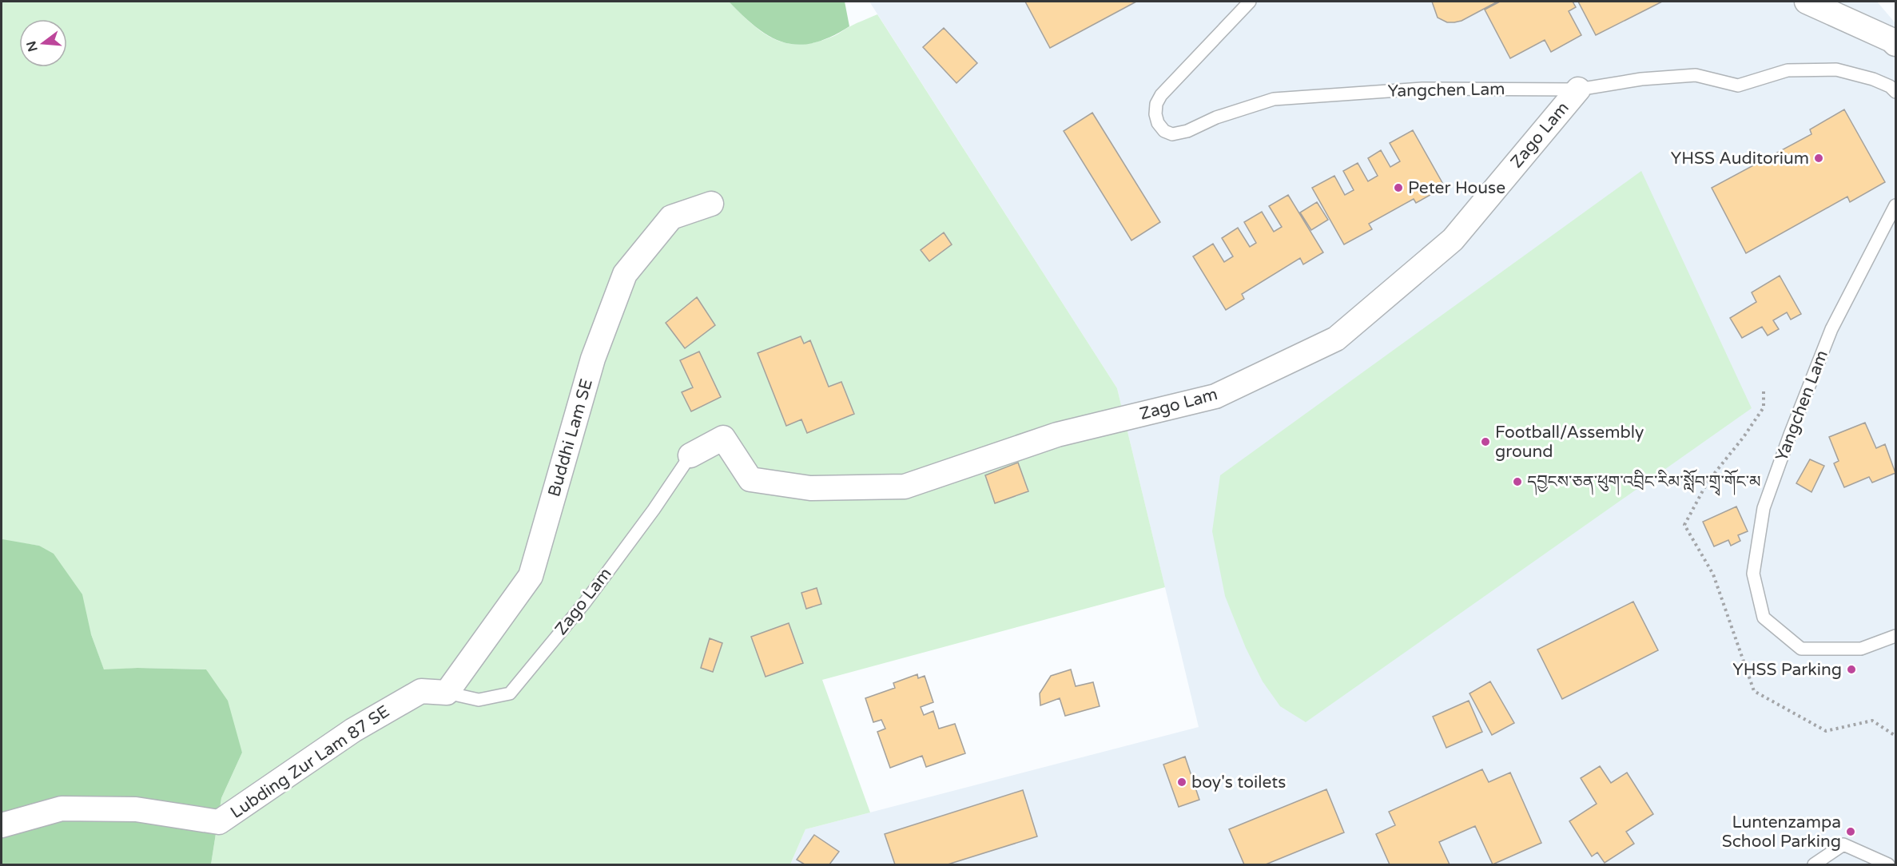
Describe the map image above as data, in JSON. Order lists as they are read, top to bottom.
{
  "streets": {
    "street": ["Zago Lam", "Buddhi Lam SE", "Lubding Zur Lam 87 SE"],
    "lane": ["Yangchen Lam"]
  },
  "crossings": [
    ["Yangchen Lam", "Zago Lam"],
    ["Zago Lam", "Buddhi Lam SE"],
    ["Zago Lam", "Lubding Zur Lam 87 SE"],
    ["Buddhi Lam SE", "Lubding Zur Lam 87 SE"]
  ],
  "places": [
    "YHSS Auditorium",
    "Peter House",
    "Football/Assembly ground",
    "དབྱངས་ཅན་ཕུག་འབྲིང་རིམ་སློབ་གྲྭ་གོང་མ",
    "YHSS Parking",
    "boy's toilets",
    "Luntenzampa School Parking"
  ],
  "north": "left"
}
